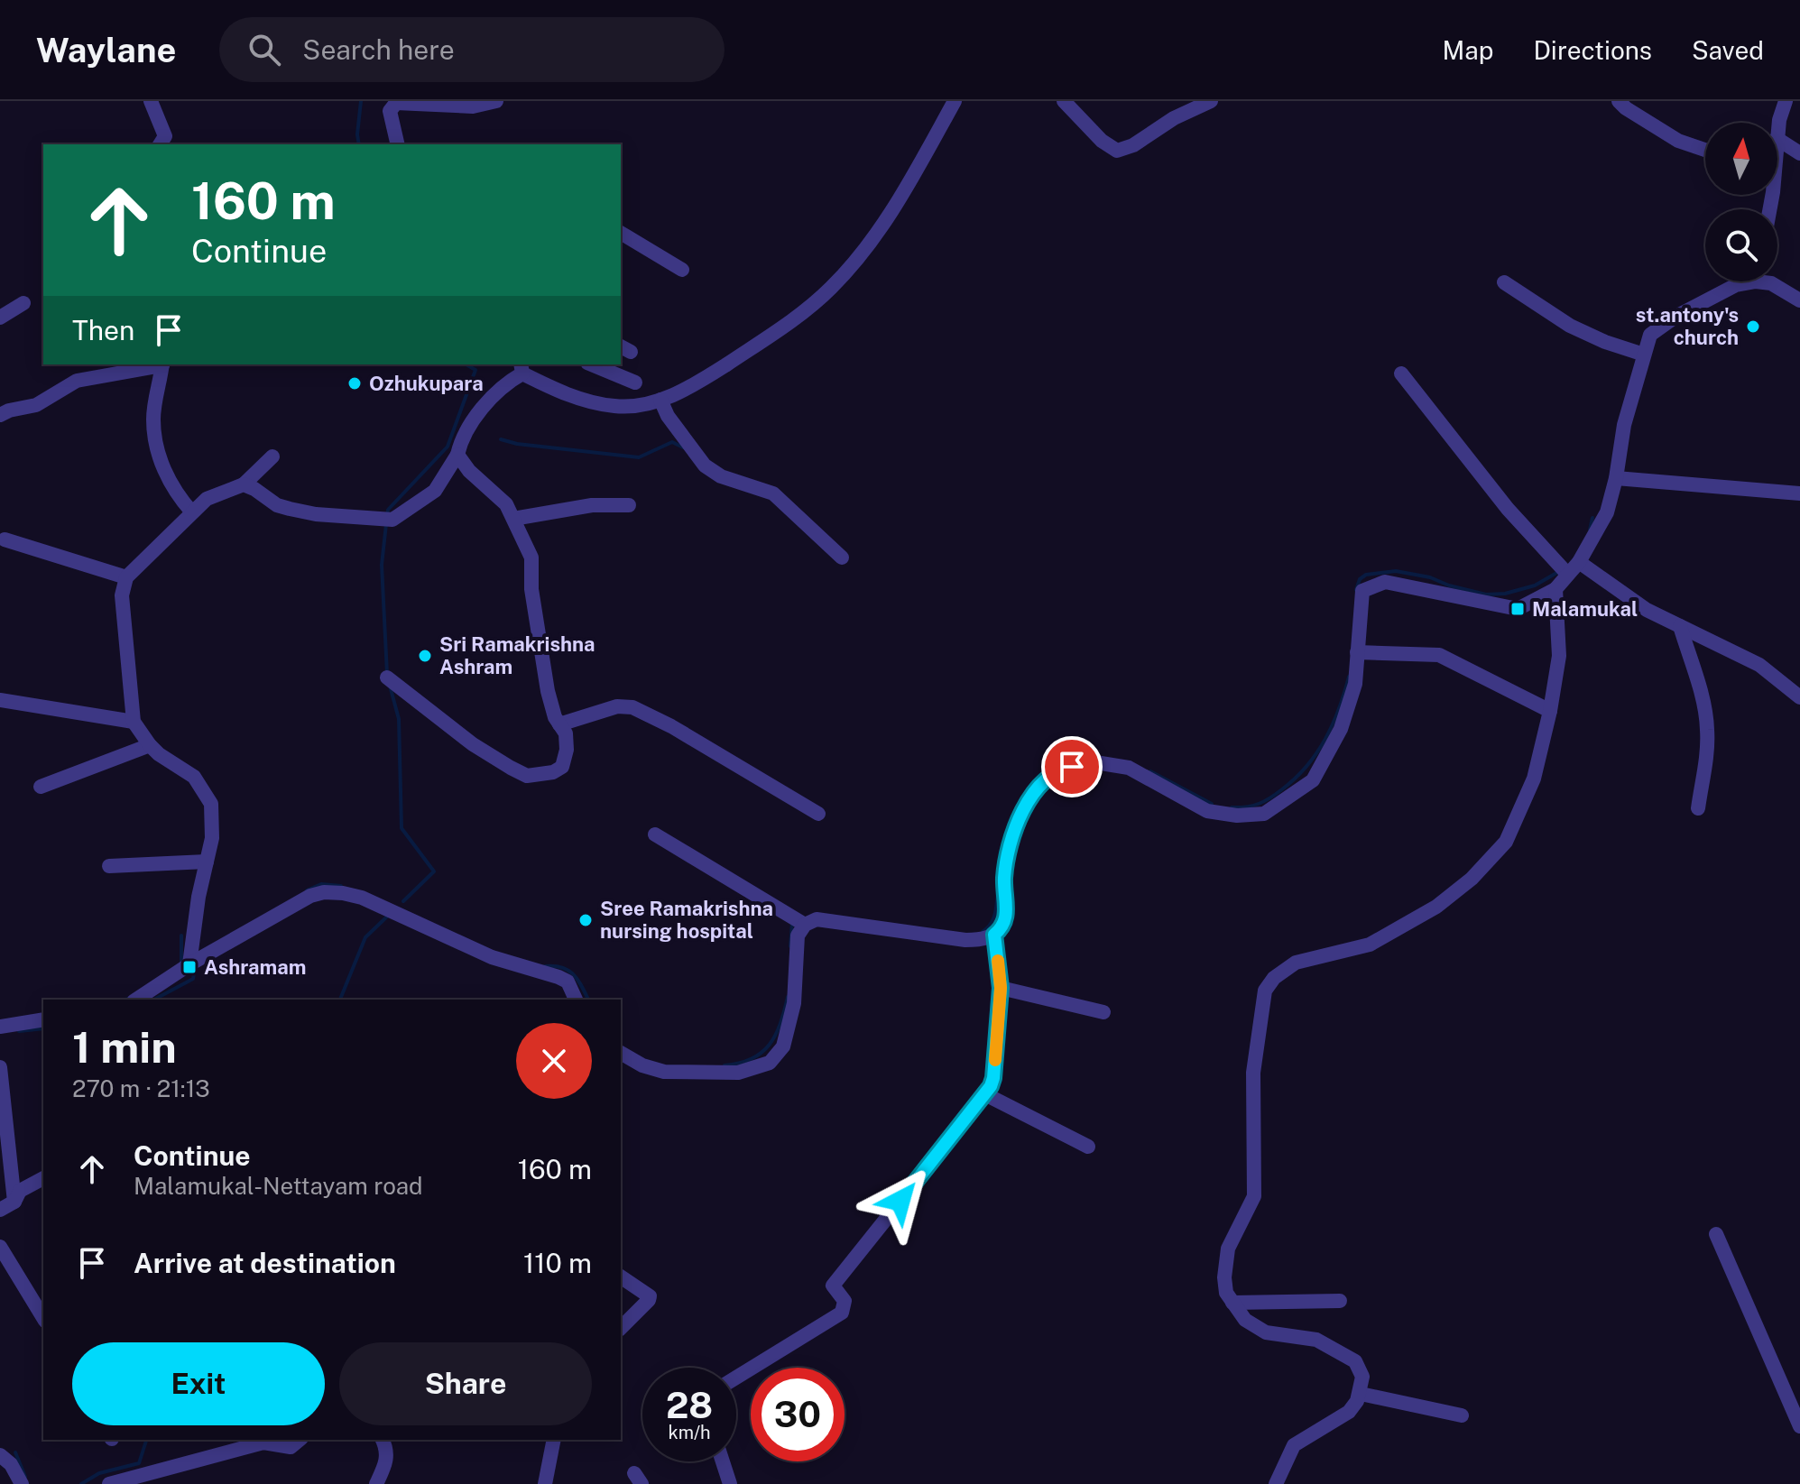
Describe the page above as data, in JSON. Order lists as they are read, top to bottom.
{
  "places": {
    "other": [
      "st.antony's church",
      "Ozhukupara",
      "Sri Ramakrishna Ashram",
      "Sree Ramakrishna nursing hospital"
    ],
    "transit": ["Malamukal", "Ashramam"]
  },
  "north": "top",
  "page": {
    "header": "Waylane",
    "search": "Search here",
    "nav": ["Map", "Directions", "Saved"],
    "turn": ["160 m", "Continue"],
    "then": "Then",
    "heading": ["1 min", "270 m · 21:13"],
    "list": [
      {
        "name": "Continue",
        "note": "Malamukal-Nettayam road",
        "value": "160 m"
      },
      {
        "name": "Arrive at destination",
        "value": "110 m"
      }
    ],
    "buttons": ["Exit", "Share"],
    "speed": "28 km/h",
    "limit": "30"
  }
}
